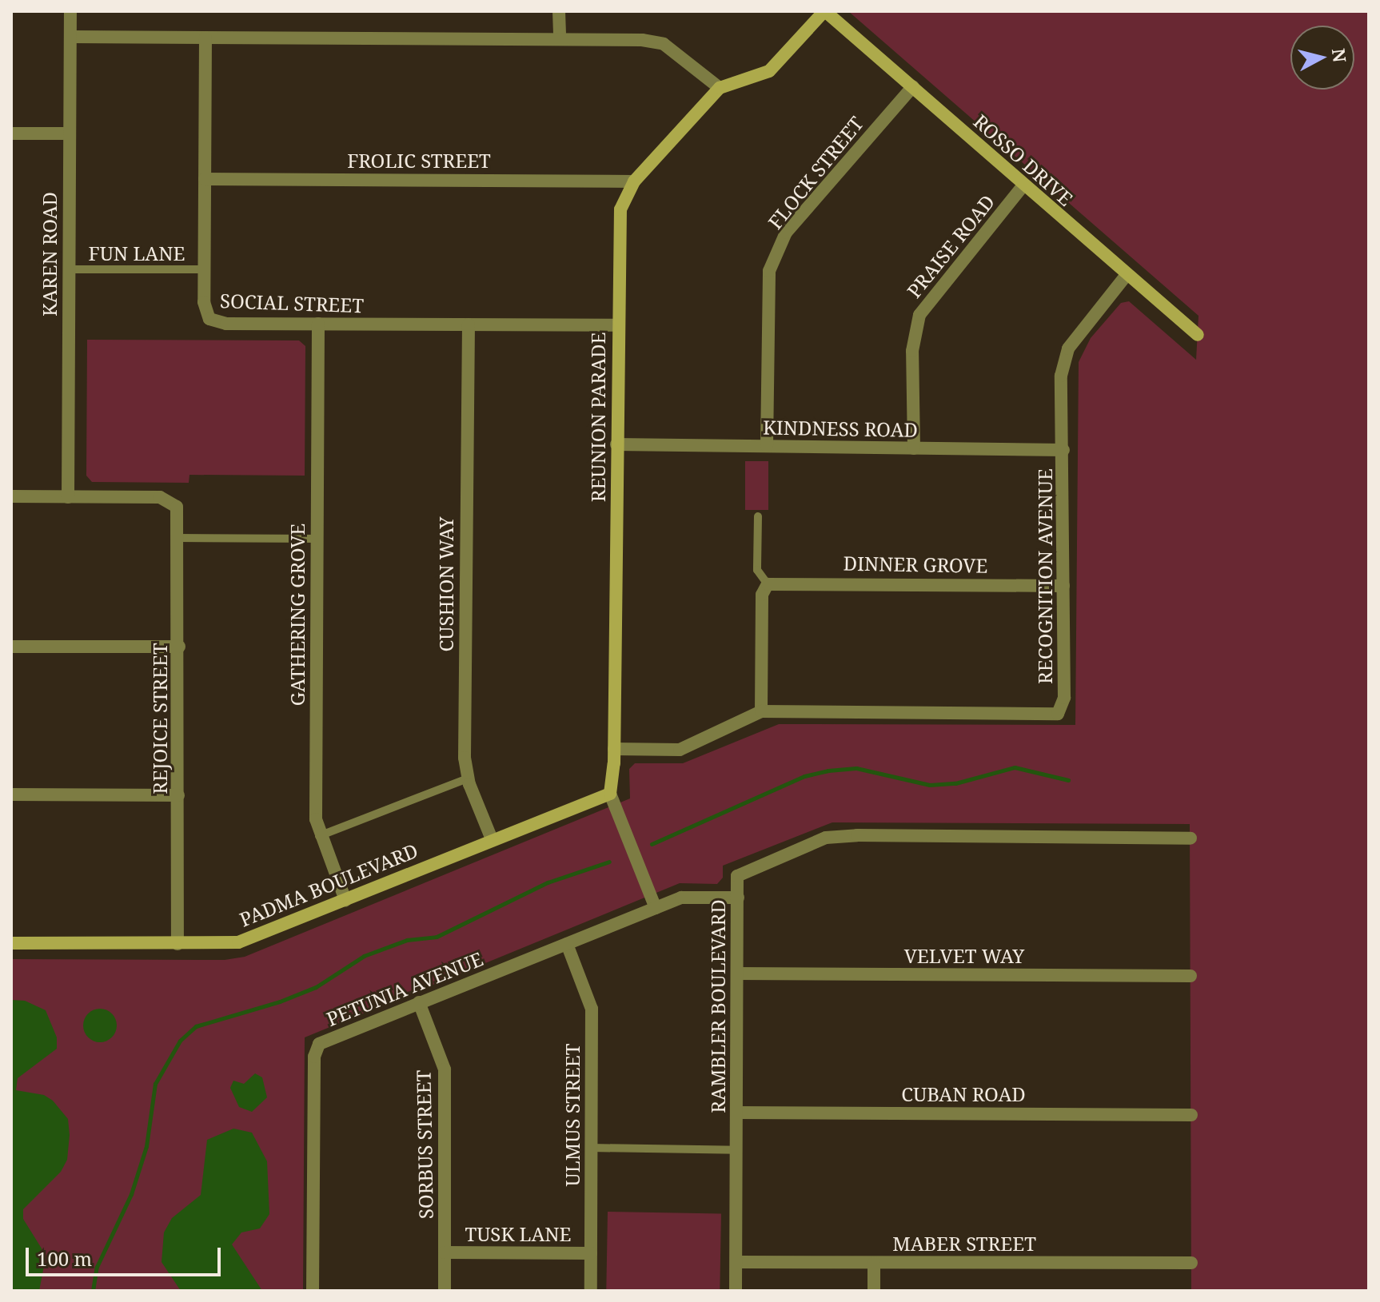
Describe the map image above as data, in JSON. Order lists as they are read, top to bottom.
{
  "streets": {
    "street": [
      "ROSSO DRIVE",
      "FROLIC STREET",
      "FLOCK STREET",
      "PRAISE ROAD",
      "KAREN ROAD",
      "SOCIAL STREET",
      "REUNION PARADE",
      "KINDNESS ROAD",
      "DINNER GROVE",
      "RECOGNITION AVENUE",
      "CUSHION WAY",
      "GATHERING GROVE",
      "REJOICE STREET",
      "PADMA BOULEVARD",
      "VELVET WAY",
      "PETUNIA AVENUE",
      "RAMBLER BOULEVARD",
      "CUBAN ROAD",
      "ULMUS STREET",
      "SORBUS STREET",
      "TUSK LANE",
      "MABER STREET"
    ],
    "lane": ["FUN LANE"]
  },
  "crossings": [
    ["ROSSO DRIVE", "FLOCK STREET"],
    ["ROSSO DRIVE", "PRAISE ROAD"],
    ["ROSSO DRIVE", "REUNION PARADE"],
    ["ROSSO DRIVE", "RECOGNITION AVENUE"],
    ["FROLIC STREET", "SOCIAL STREET"],
    ["FROLIC STREET", "REUNION PARADE"],
    ["FLOCK STREET", "KINDNESS ROAD"],
    ["PRAISE ROAD", "KINDNESS ROAD"],
    ["FUN LANE", "KAREN ROAD"],
    ["FUN LANE", "SOCIAL STREET"],
    ["KAREN ROAD", "REJOICE STREET"],
    ["SOCIAL STREET", "REUNION PARADE"],
    ["SOCIAL STREET", "CUSHION WAY"],
    ["SOCIAL STREET", "GATHERING GROVE"],
    ["REUNION PARADE", "KINDNESS ROAD"],
    ["REUNION PARADE", "RECOGNITION AVENUE"],
    ["REUNION PARADE", "PADMA BOULEVARD"],
    ["REUNION PARADE", "PETUNIA AVENUE"],
    ["KINDNESS ROAD", "RECOGNITION AVENUE"],
    ["DINNER GROVE", "RECOGNITION AVENUE"],
    ["CUSHION WAY", "PADMA BOULEVARD"],
    ["GATHERING GROVE", "PADMA BOULEVARD"],
    ["REJOICE STREET", "PADMA BOULEVARD"],
    ["VELVET WAY", "RAMBLER BOULEVARD"],
    ["PETUNIA AVENUE", "RAMBLER BOULEVARD"],
    ["PETUNIA AVENUE", "ULMUS STREET"],
    ["PETUNIA AVENUE", "SORBUS STREET"],
    ["RAMBLER BOULEVARD", "CUBAN ROAD"],
    ["RAMBLER BOULEVARD", "MABER STREET"],
    ["ULMUS STREET", "TUSK LANE"],
    ["SORBUS STREET", "TUSK LANE"]
  ],
  "scale_bar": "100 m",
  "north": "right"
}
